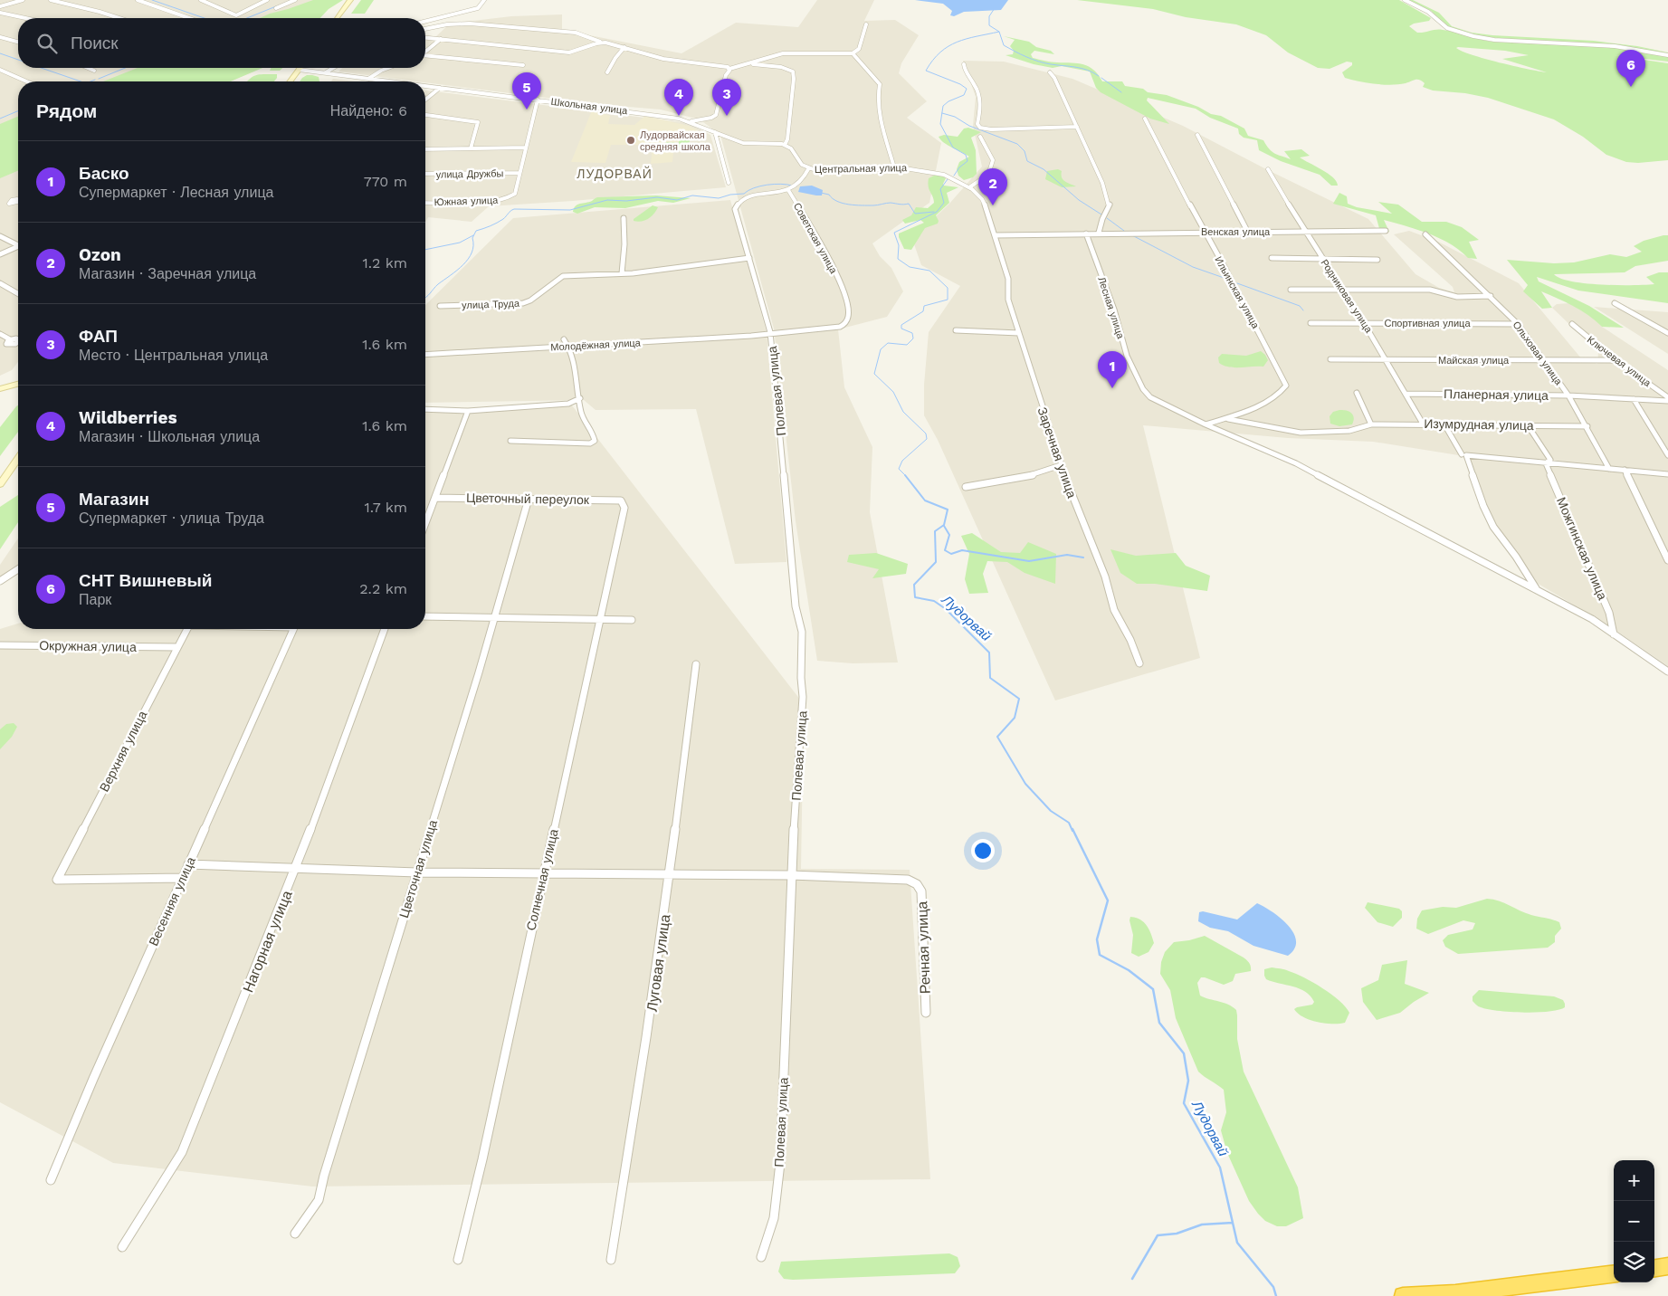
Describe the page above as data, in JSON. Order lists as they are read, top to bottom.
{
  "streets": {
    "street": [
      "Школьная улица",
      "Центральная улица",
      "улица Дружбы",
      "Южная улица",
      "Венская улица",
      "Советская улица",
      "Ильинская улица",
      "Родниковая улица",
      "улица Труда",
      "Лесная улица",
      "Спортивная улица",
      "Молодёжная улица",
      "Ольховая улица",
      "Майская улица",
      "Ключевая улица",
      "Полевая улица",
      "Планерная улица",
      "Изумрудная улица",
      "Заречная улица",
      "Цветочный переулок",
      "Можгинская улица",
      "Окружная улица",
      "Верхняя улица",
      "Цветочная улица",
      "Солнечная улица",
      "Весенняя улица",
      "Нагорная улица",
      "Речная улица",
      "Луговая улица"
    ]
  },
  "crossings": [
    ["Центральная улица", "Заречная улица"],
    ["улица Дружбы", "Южная улица"],
    ["Венская улица", "Ильинская улица"],
    ["Венская улица", "Родниковая улица"],
    ["Венская улица", "Лесная улица"],
    ["Венская улица", "Заречная улица"],
    ["Советская улица", "Молодёжная улица"],
    ["Советская улица", "Полевая улица"],
    ["Ильинская улица", "Лесная улица"],
    ["Ильинская улица", "Изумрудная улица"],
    ["Родниковая улица", "Спортивная улица"],
    ["Родниковая улица", "Майская улица"],
    ["Родниковая улица", "Планерная улица"],
    ["Родниковая улица", "Изумрудная улица"],
    ["Лесная улица", "Можгинская улица"],
    ["Спортивная улица", "Ольховая улица"],
    ["Молодёжная улица", "Полевая улица"],
    ["Ольховая улица", "Майская улица"],
    ["Ольховая улица", "Планерная улица"],
    ["Ольховая улица", "Изумрудная улица"],
    ["Майская улица", "Ключевая улица"],
    ["Полевая улица", "Речная улица"],
    ["Изумрудная улица", "Можгинская улица"],
    ["Цветочный переулок", "Цветочная улица"],
    ["Цветочный переулок", "Солнечная улица"],
    ["Окружная улица", "Верхняя улица"],
    ["Верхняя улица", "Весенняя улица"]
  ],
  "districts": ["ЛУДОРВАЙ"],
  "water": ["Лудорвай"],
  "places": ["Лудорвайская средняя школа"],
  "page": {
    "search": "Поиск",
    "pins": [
      "6",
      "5",
      "3",
      "4",
      "2",
      "1"
    ],
    "heading": ["Рядом", "Найдено: 6"],
    "list": [
      {
        "mark": "1",
        "name": "Баско",
        "note": "Супермаркет · Лесная улица",
        "value": "770 m"
      },
      {
        "mark": "2",
        "name": "Ozon",
        "note": "Магазин · Заречная улица",
        "value": "1.2 km"
      },
      {
        "mark": "3",
        "name": "ФАП",
        "note": "Место · Центральная улица",
        "value": "1.6 km"
      },
      {
        "mark": "4",
        "name": "Wildberries",
        "note": "Магазин · Школьная улица",
        "value": "1.6 km"
      },
      {
        "mark": "5",
        "name": "Магазин",
        "note": "Супермаркет · улица Труда",
        "value": "1.7 km"
      },
      {
        "mark": "6",
        "name": "СНТ Вишневый",
        "note": "Парк",
        "value": "2.2 km"
      }
    ],
    "map_buttons": ["+", "−"]
  }
}
